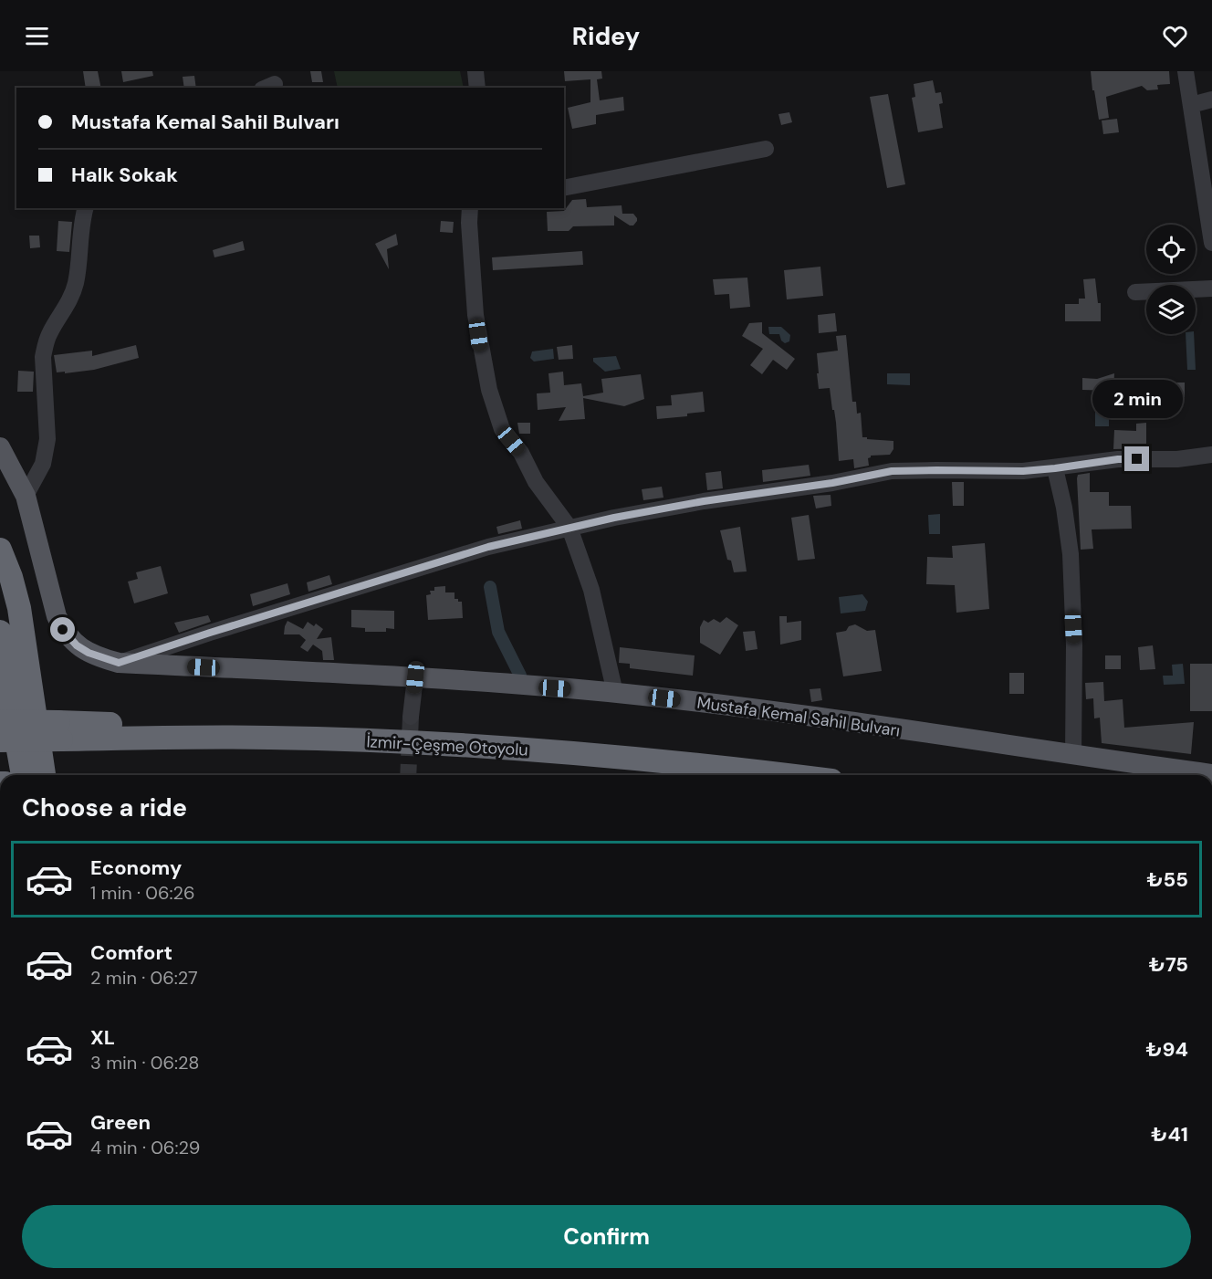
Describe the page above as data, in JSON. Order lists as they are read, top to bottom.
{
  "streets": {
    "highway": ["İzmir-Çeşme Otoyolu"],
    "main road": ["Mustafa Kemal Sahil Bulvarı"]
  },
  "page": {
    "header": "Ridey",
    "banner": ["Mustafa Kemal Sahil Bulvarı", "Halk Sokak"],
    "bubble": "2 min",
    "heading": "Choose a ride",
    "list": [
      {
        "name": "Economy",
        "note": "1 min · 06:26",
        "value": "₺55"
      },
      {
        "name": "Comfort",
        "note": "2 min · 06:27",
        "value": "₺75"
      },
      {
        "name": "XL",
        "note": "3 min · 06:28",
        "value": "₺94"
      },
      {
        "name": "Green",
        "note": "4 min · 06:29",
        "value": "₺41"
      }
    ],
    "buttons": "Confirm"
  }
}
